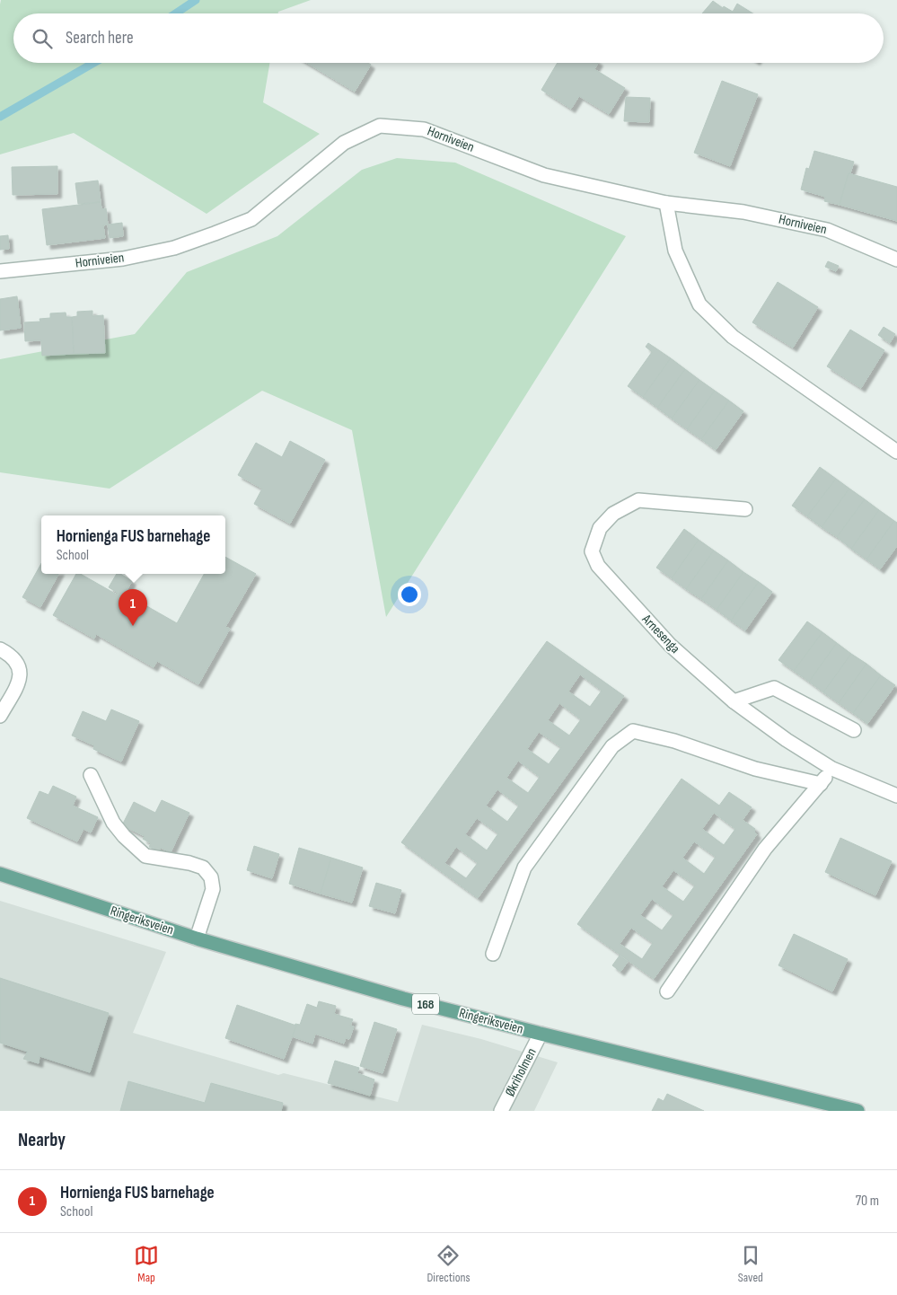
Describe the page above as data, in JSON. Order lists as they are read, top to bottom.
{
  "streets": {
    "main road": ["Ringeriksveien", "168"],
    "street": ["Horniveien", "Arnesenga", "Økriholmen"]
  },
  "crossings": [
    ["Ringeriksveien", "Økriholmen"]
  ],
  "page": {
    "search": "Search here",
    "popup": ["Hornienga FUS barnehage", "School"],
    "pins": "1",
    "heading": "Nearby",
    "list": [
      {
        "mark": "1",
        "name": "Hornienga FUS barnehage",
        "note": "School",
        "value": "70 m"
      }
    ],
    "nav": ["Map", "Directions", "Saved"]
  }
}
